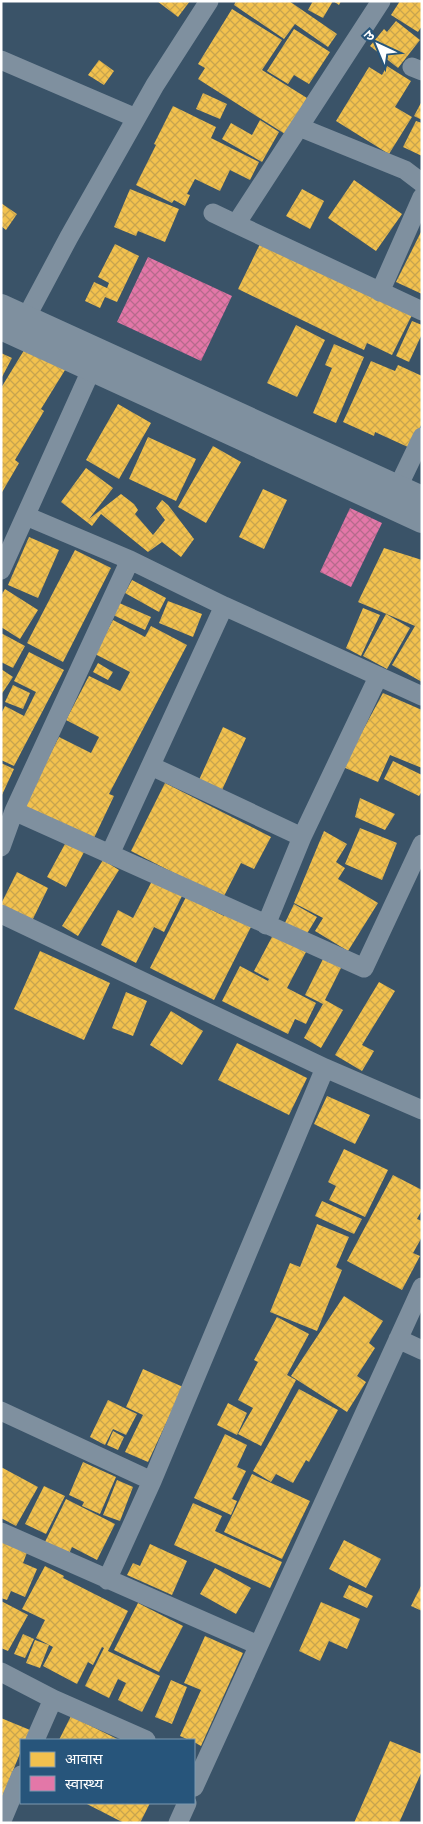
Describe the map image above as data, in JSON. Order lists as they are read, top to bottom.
{
  "legend": ["आवास", "स्वास्थ्य"],
  "north": "top left"
}
